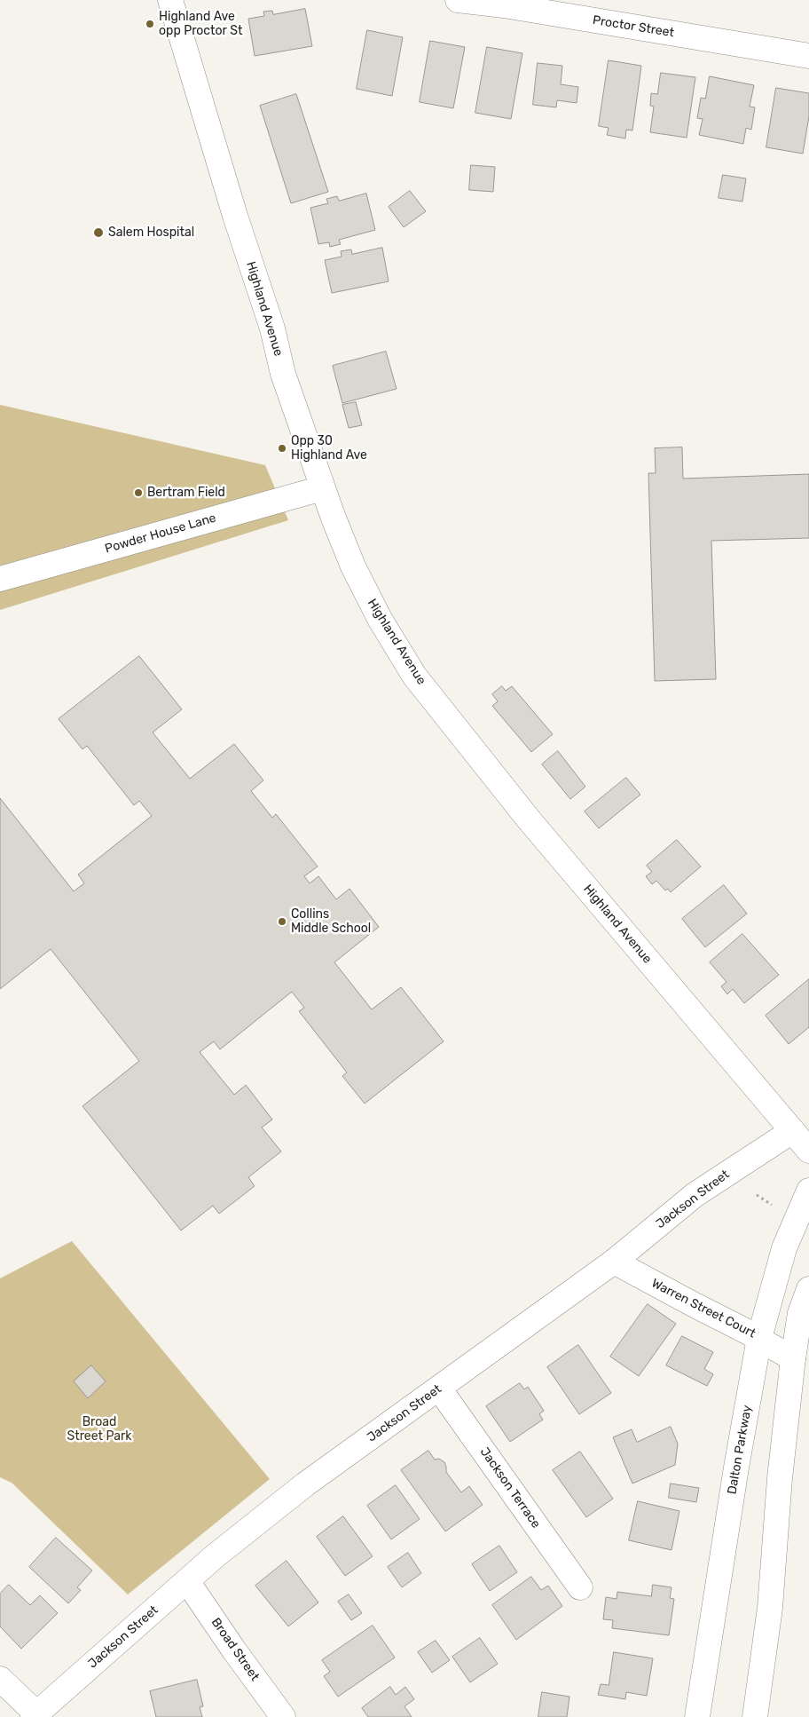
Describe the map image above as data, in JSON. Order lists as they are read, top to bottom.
{
  "streets": {
    "street": [
      "Proctor Street",
      "Highland Avenue",
      "Powder House Lane",
      "Jackson Street",
      "Warren Street Court",
      "Dalton Parkway",
      "Jackson Terrace",
      "Broad Street"
    ]
  },
  "crossings": [
    ["Highland Avenue", "Powder House Lane"],
    ["Highland Avenue", "Jackson Street"],
    ["Jackson Street", "Warren Street Court"],
    ["Jackson Street", "Jackson Terrace"],
    ["Jackson Street", "Broad Street"],
    ["Warren Street Court", "Dalton Parkway"]
  ],
  "parks": ["Broad Street Park"],
  "places": [
    "Highland Ave opp Proctor St",
    "Salem Hospital",
    "Opp 30 Highland Ave",
    "Bertram Field",
    "Collins Middle School"
  ]
}
